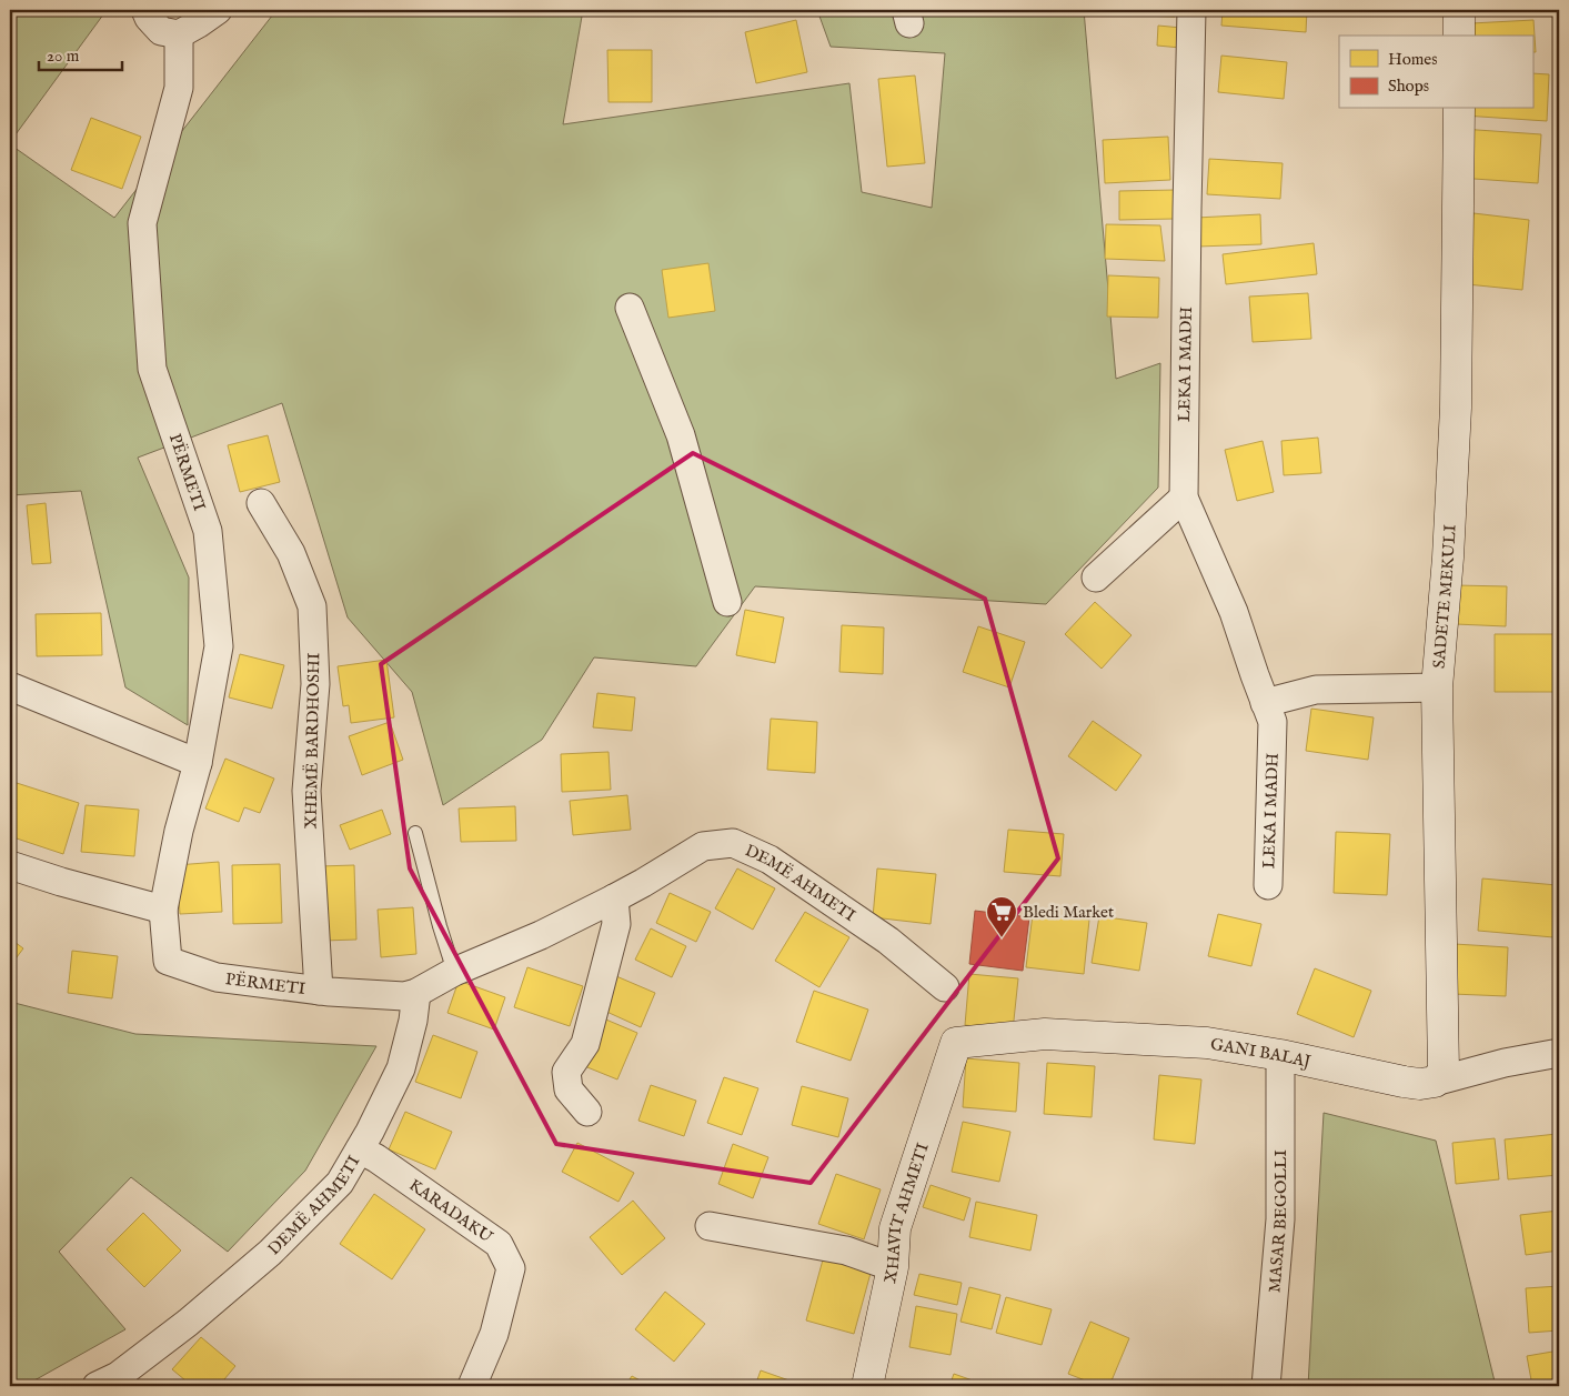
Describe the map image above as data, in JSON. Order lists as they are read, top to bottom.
{
  "streets": {
    "street": [
      "LEKA I MADH",
      "PËRMETI",
      "SADETE MEKULI",
      "XHEMË BARDHOSHI",
      "DEMË AHMETI",
      "GANI BALAJ",
      "KARADAKU",
      "XHAVIT AHMETI",
      "MASAR BEGOLLI"
    ]
  },
  "crossings": [
    ["PËRMETI", "XHEMË BARDHOSHI"],
    ["PËRMETI", "DEMË AHMETI"],
    ["SADETE MEKULI", "GANI BALAJ"],
    ["DEMË AHMETI", "KARADAKU"],
    ["GANI BALAJ", "XHAVIT AHMETI"],
    ["GANI BALAJ", "MASAR BEGOLLI"]
  ],
  "places": {
    "supermarket": ["Bledi Market"]
  },
  "legend": ["Homes", "Shops"],
  "scale_bar": "20 m"
}
